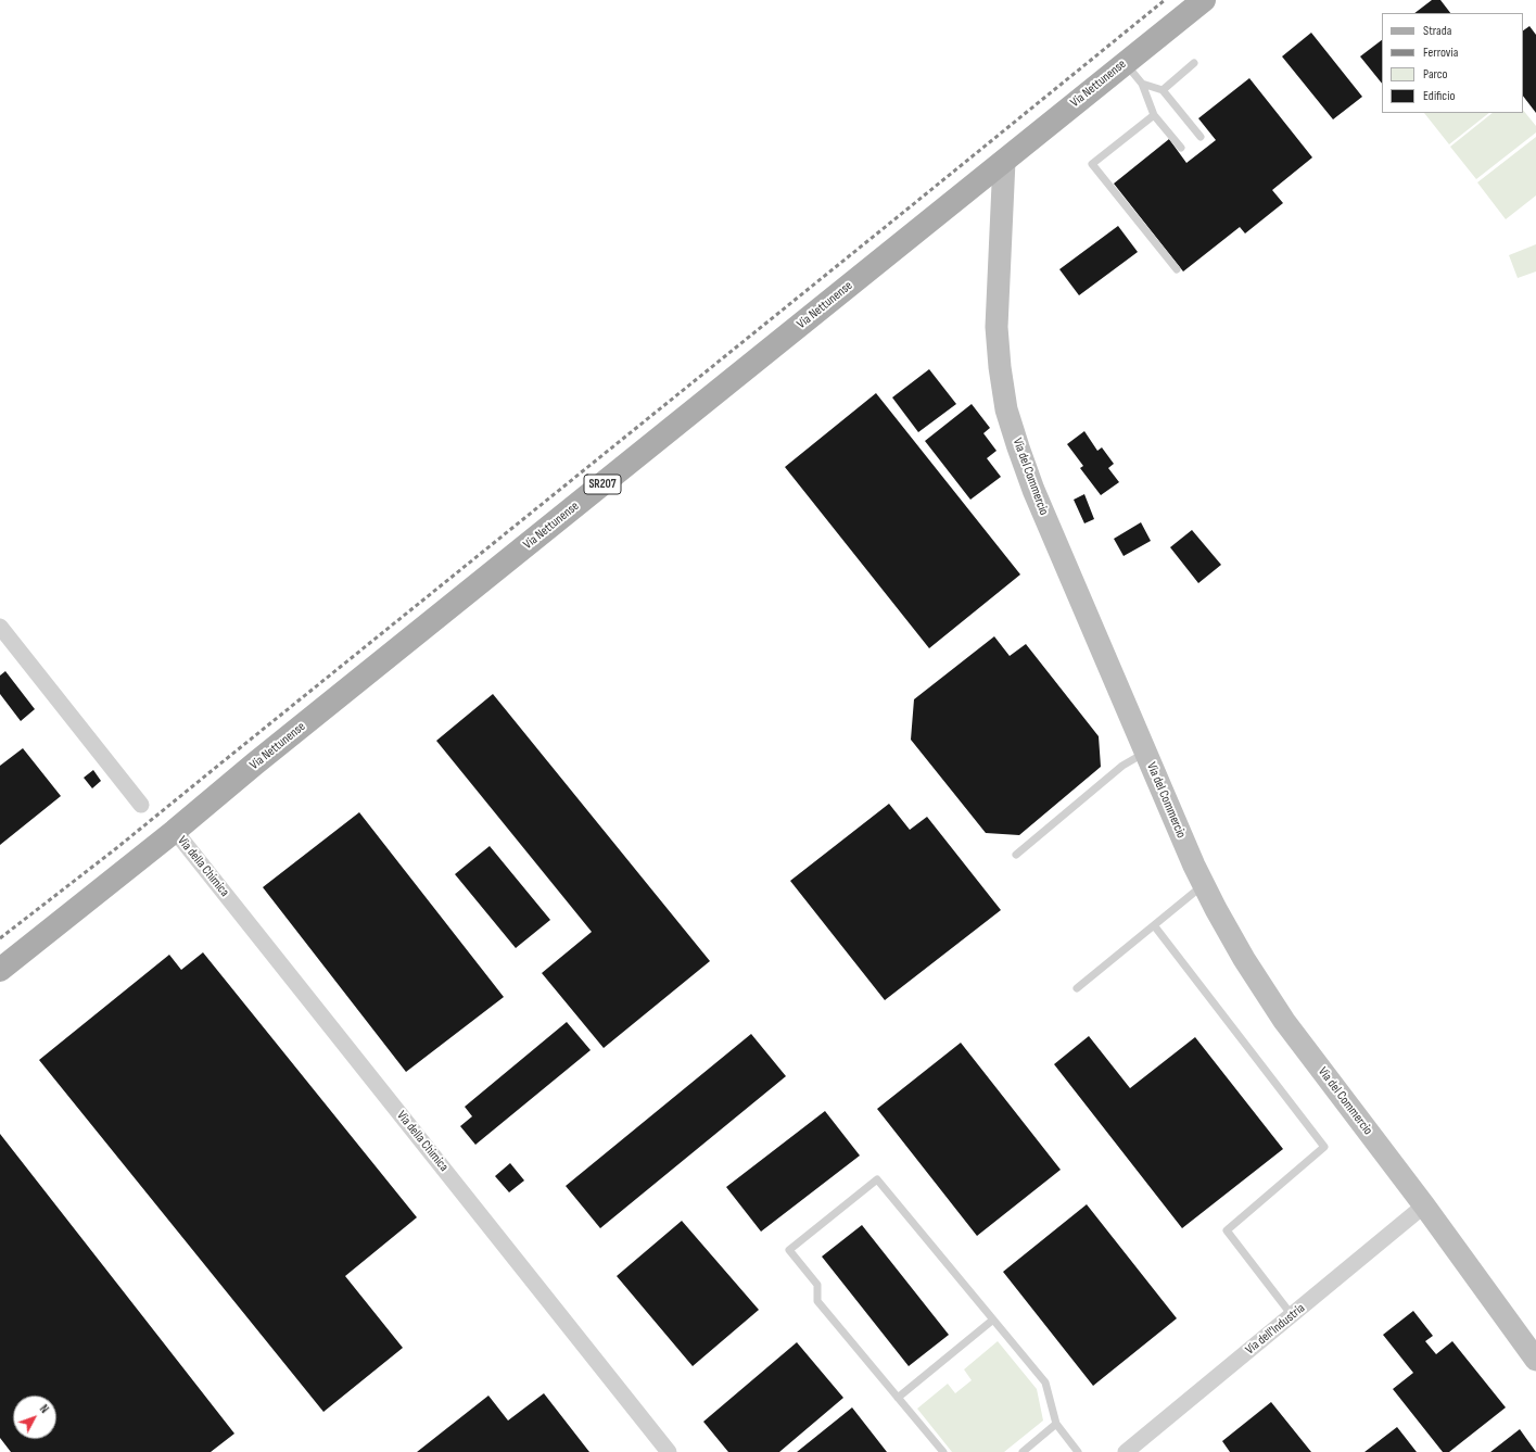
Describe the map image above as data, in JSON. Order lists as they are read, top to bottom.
{
  "streets": {
    "main road": ["Via Nettunense", "SR207"],
    "street": ["Via del Commercio", "Via della Chimica", "Via dell'Industria"]
  },
  "crossings": [
    ["Via Nettunense", "Via del Commercio"],
    ["Via Nettunense", "Via della Chimica"],
    ["Via del Commercio", "Via dell'Industria"]
  ],
  "legend": [
    "Strada",
    "Ferrovia",
    "Parco",
    "Edificio"
  ],
  "north": "top right"
}
